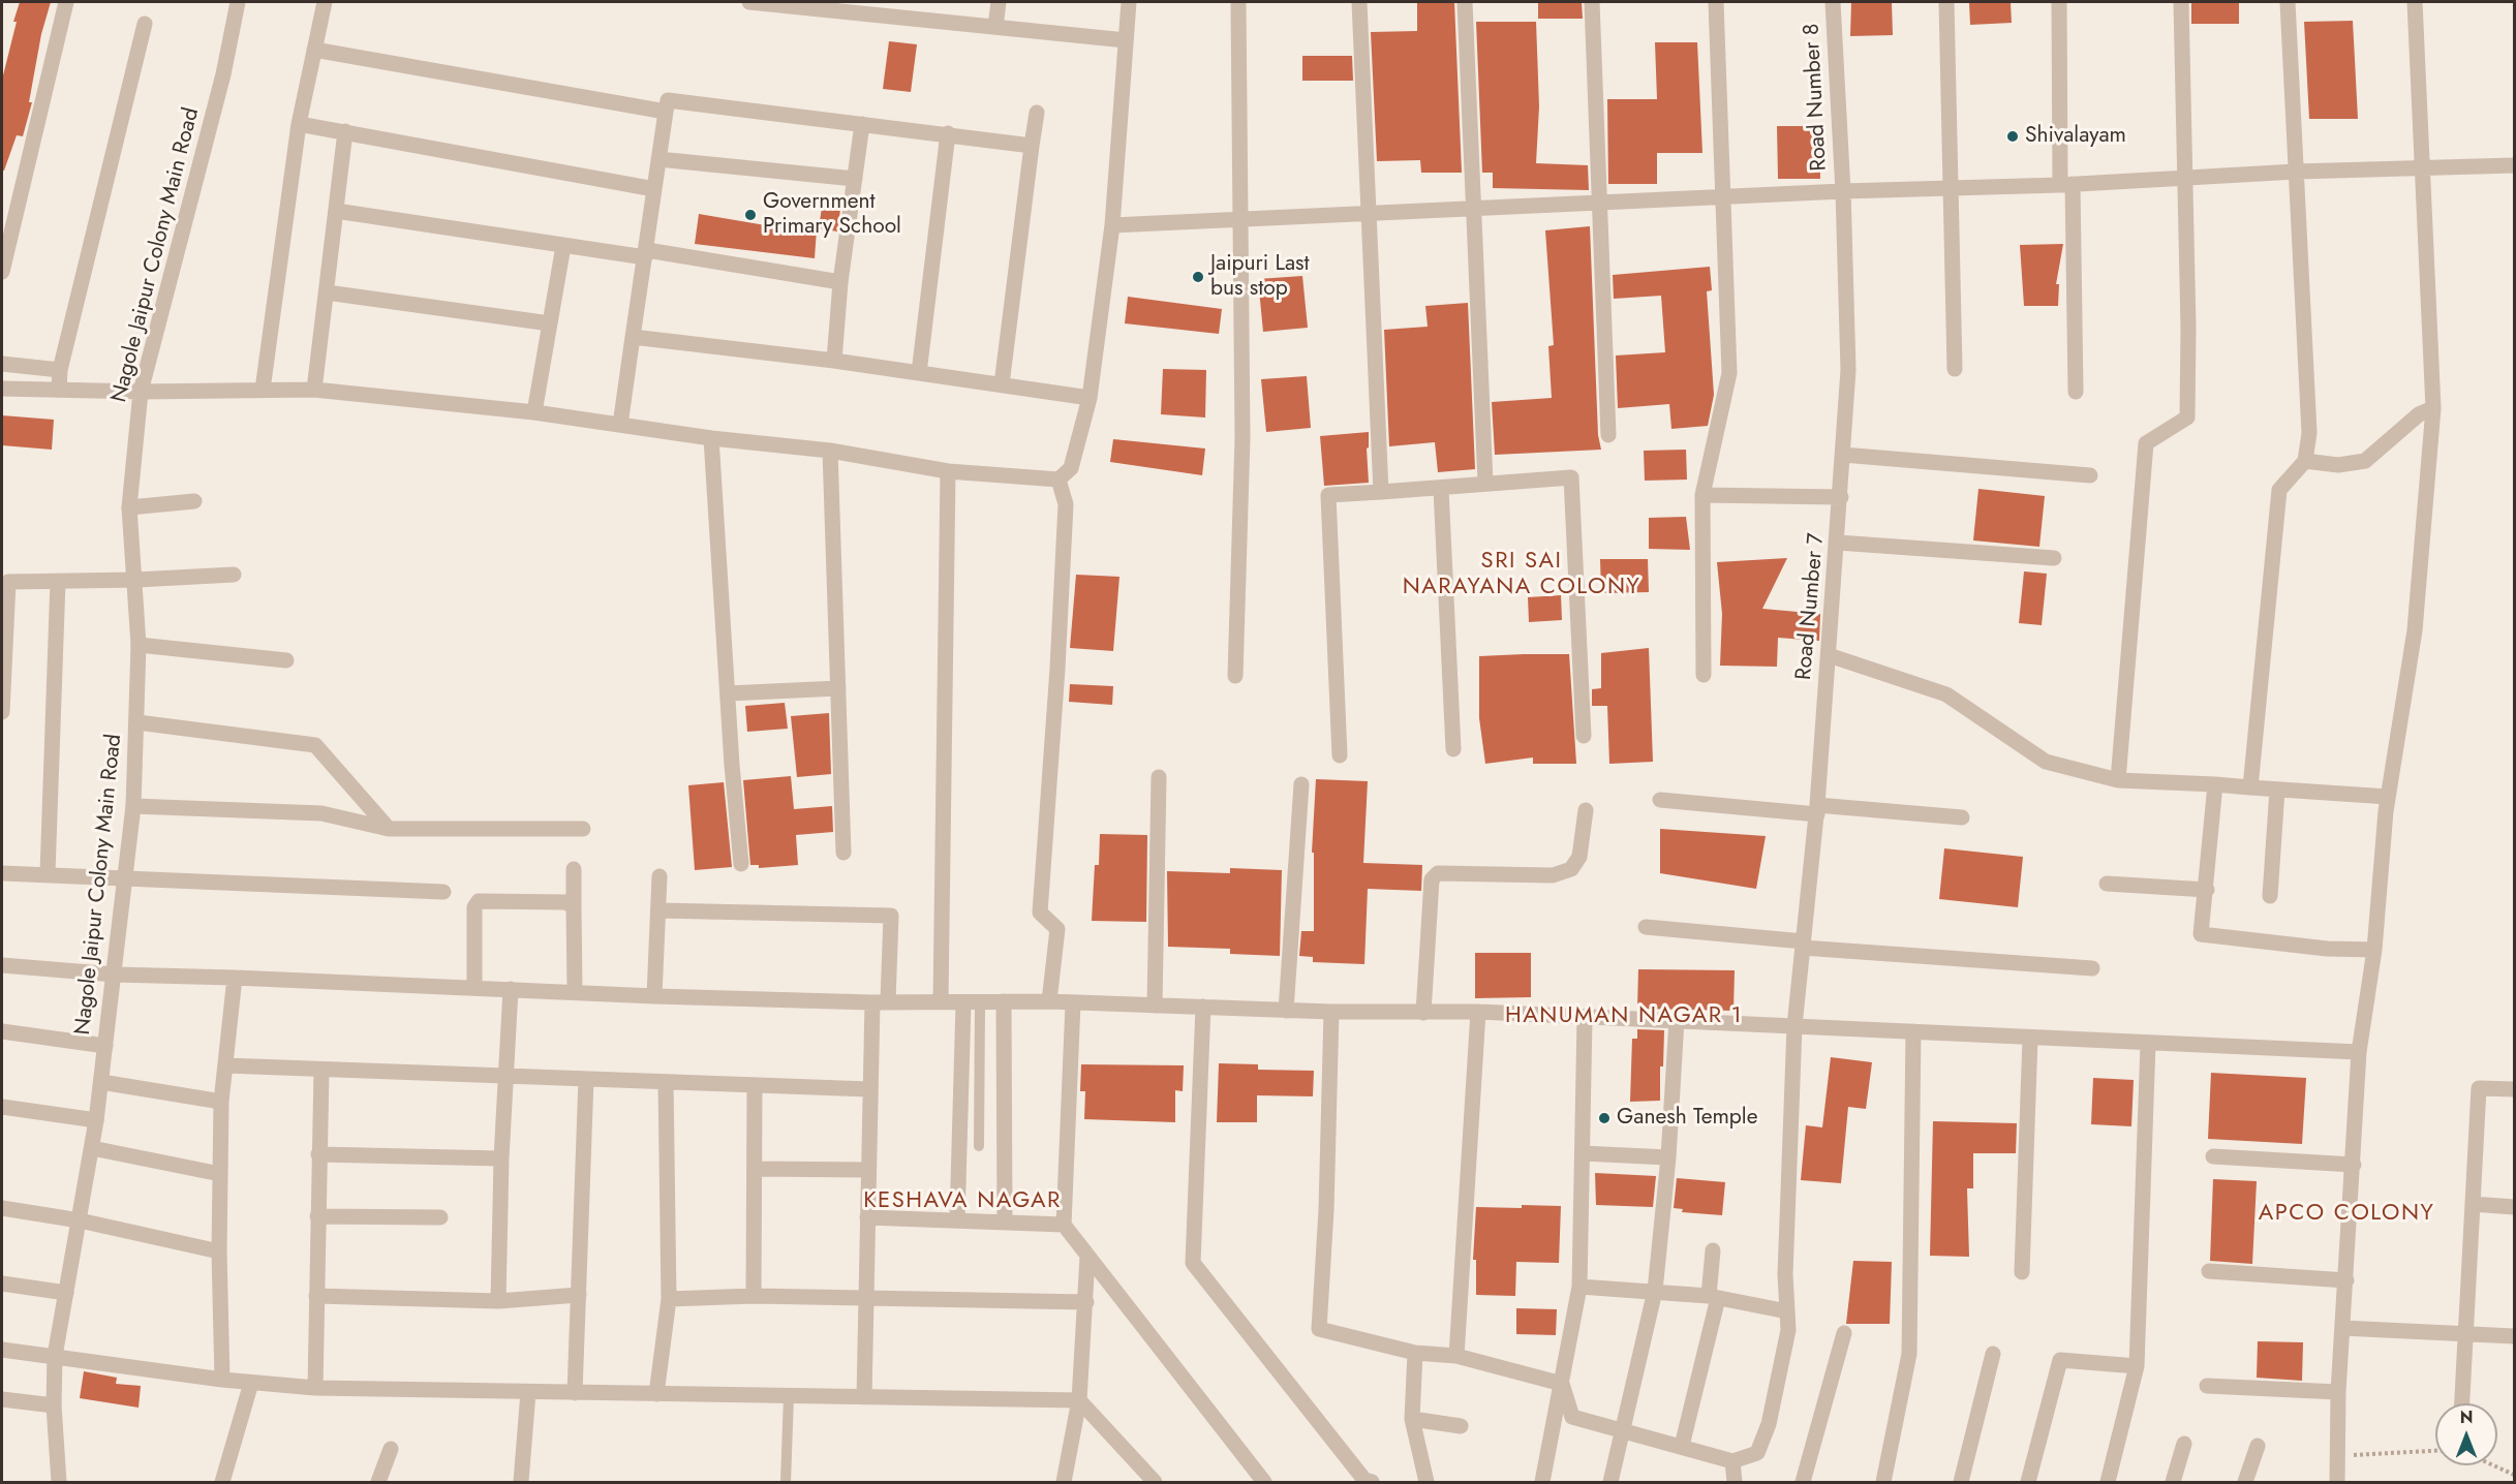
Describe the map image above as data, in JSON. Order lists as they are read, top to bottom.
{
  "streets": {
    "street": ["Road Number 8", "Nagole Jaipur Colony Main Road", "Road Number 7"]
  },
  "crossings": [
    ["Road Number 8", "Road Number 7"]
  ],
  "districts": [
    "SRI SAI NARAYANA COLONY",
    "HANUMAN NAGAR 1",
    "KESHAVA NAGAR",
    "APCO COLONY"
  ],
  "places": [
    "Shivalayam",
    "Government Primary School",
    "Jaipuri Last bus stop",
    "Ganesh Temple"
  ],
  "north": "top"
}
